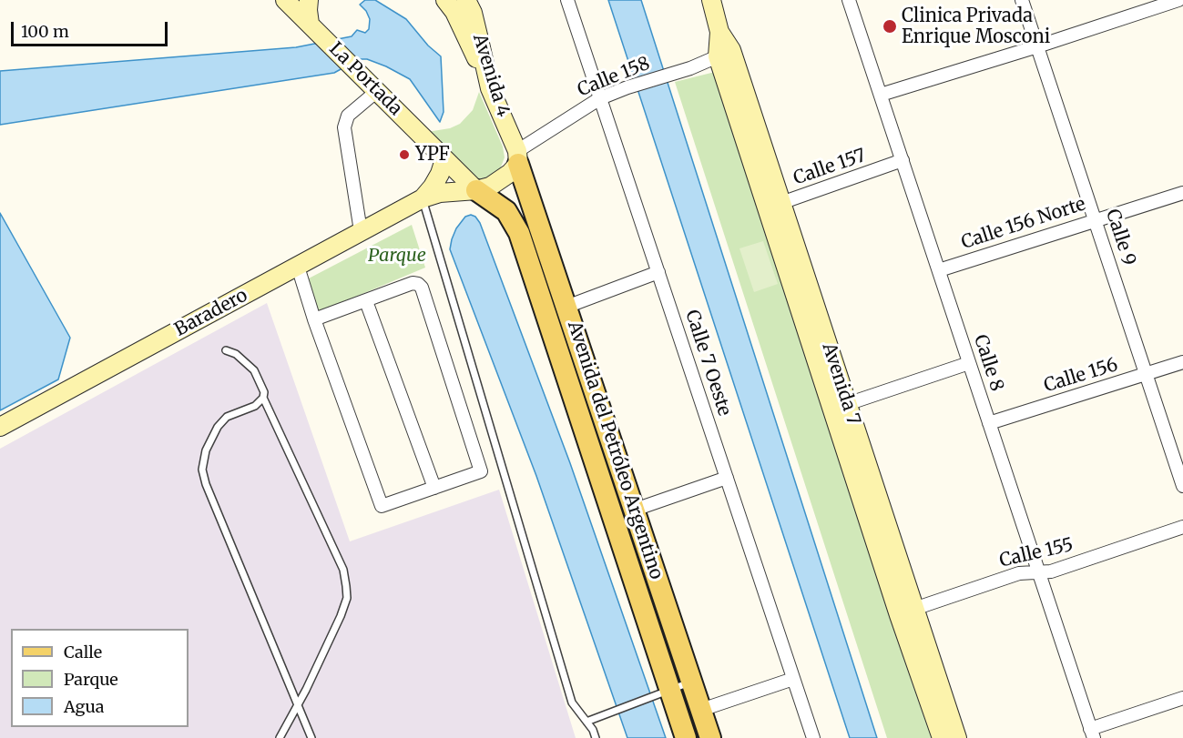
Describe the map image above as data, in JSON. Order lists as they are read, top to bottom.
{
  "streets": {
    "main road": [
      "Avenida 4",
      "La Portada",
      "Baradero",
      "Avenida 7",
      "Avenida del Petróleo Argentino"
    ],
    "street": [
      "Calle 158",
      "Calle 157",
      "Calle 156 Norte",
      "Calle 9",
      "Calle 7 Oeste",
      "Calle 8",
      "Calle 156",
      "Calle 155"
    ]
  },
  "crossings": [
    ["Avenida 4", "Calle 158"],
    ["Avenida 4", "Avenida del Petróleo Argentino"],
    ["Calle 158", "Calle 7 Oeste"],
    ["Calle 158", "Avenida 7"],
    ["Calle 158", "Avenida del Petróleo Argentino"],
    ["La Portada", "Baradero"],
    ["La Portada", "Avenida del Petróleo Argentino"],
    ["Calle 157", "Calle 8"],
    ["Calle 157", "Avenida 7"],
    ["Calle 156 Norte", "Calle 9"],
    ["Calle 156 Norte", "Calle 8"],
    ["Calle 9", "Calle 156"],
    ["Baradero", "Avenida del Petróleo Argentino"],
    ["Calle 8", "Calle 156"],
    ["Calle 8", "Calle 155"],
    ["Avenida 7", "Calle 155"]
  ],
  "parks": ["Parque"],
  "places": ["Clinica Privada Enrique Mosconi", "YPF"],
  "legend": ["Calle", "Parque", "Agua"],
  "scale_bar": "100 m"
}
